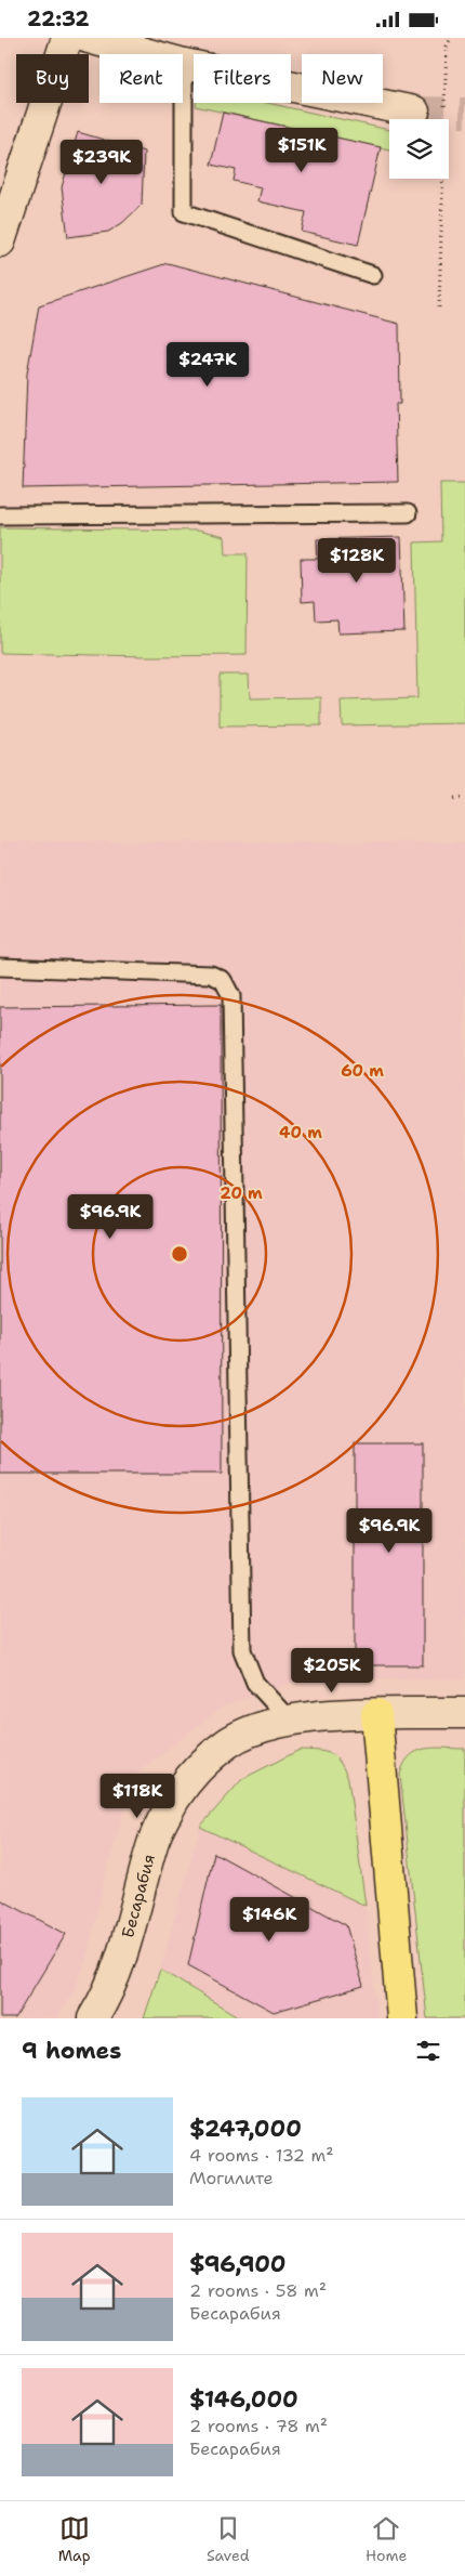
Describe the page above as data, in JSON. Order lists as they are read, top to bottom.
{
  "streets": {
    "street": ["Бесарабия"]
  },
  "page": {
    "status": "22:32",
    "chip": [
      "Buy",
      "Rent",
      "Filters",
      "New"
    ],
    "price": [
      "$151K",
      "$239K",
      "$247K",
      "$128K",
      "$96.9K",
      "$96.9K",
      "$205K",
      "$118K",
      "$146K"
    ],
    "heading": "9 homes",
    "list": [
      {
        "name": "$247,000",
        "note": "4 rooms · 132 m² · Могилите"
      },
      {
        "name": "$96,900",
        "note": "2 rooms · 58 m² · Бесарабия"
      },
      {
        "name": "$146,000",
        "note": "2 rooms · 78 m² · Бесарабия"
      }
    ],
    "tabs": ["Map", "Saved", "Home"]
  },
  "rings": ["60 m", "40 m", "20 m"]
}
